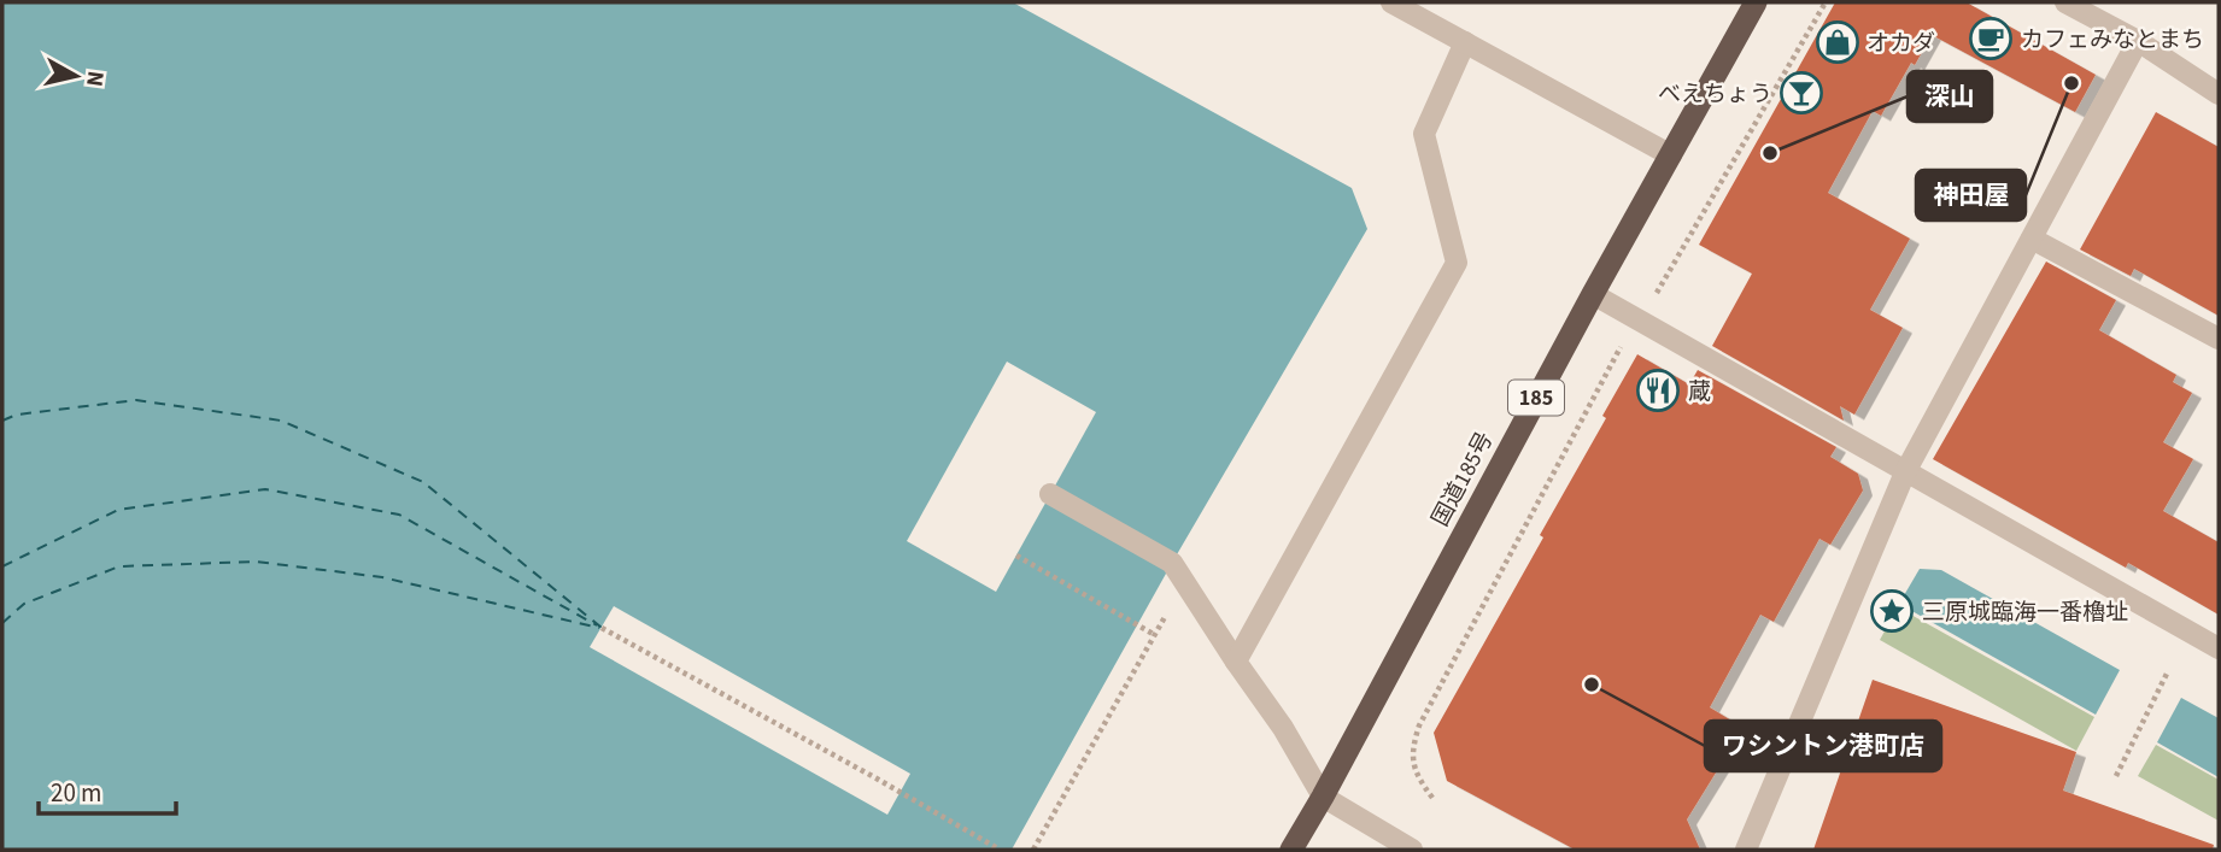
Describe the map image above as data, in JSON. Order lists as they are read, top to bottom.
{
  "streets": {
    "highway": ["185", "国道185号"]
  },
  "places": {
    "cafe": ["カフェみなとまち"],
    "shop": ["オカダ"],
    "other": ["神田屋", "深山", "ワシントン港町店"],
    "bar": ["べえちょう"],
    "restaurant": ["蔵"],
    "place": ["三原城臨海一番櫓址"]
  },
  "scale_bar": "20 m",
  "north": "right"
}
